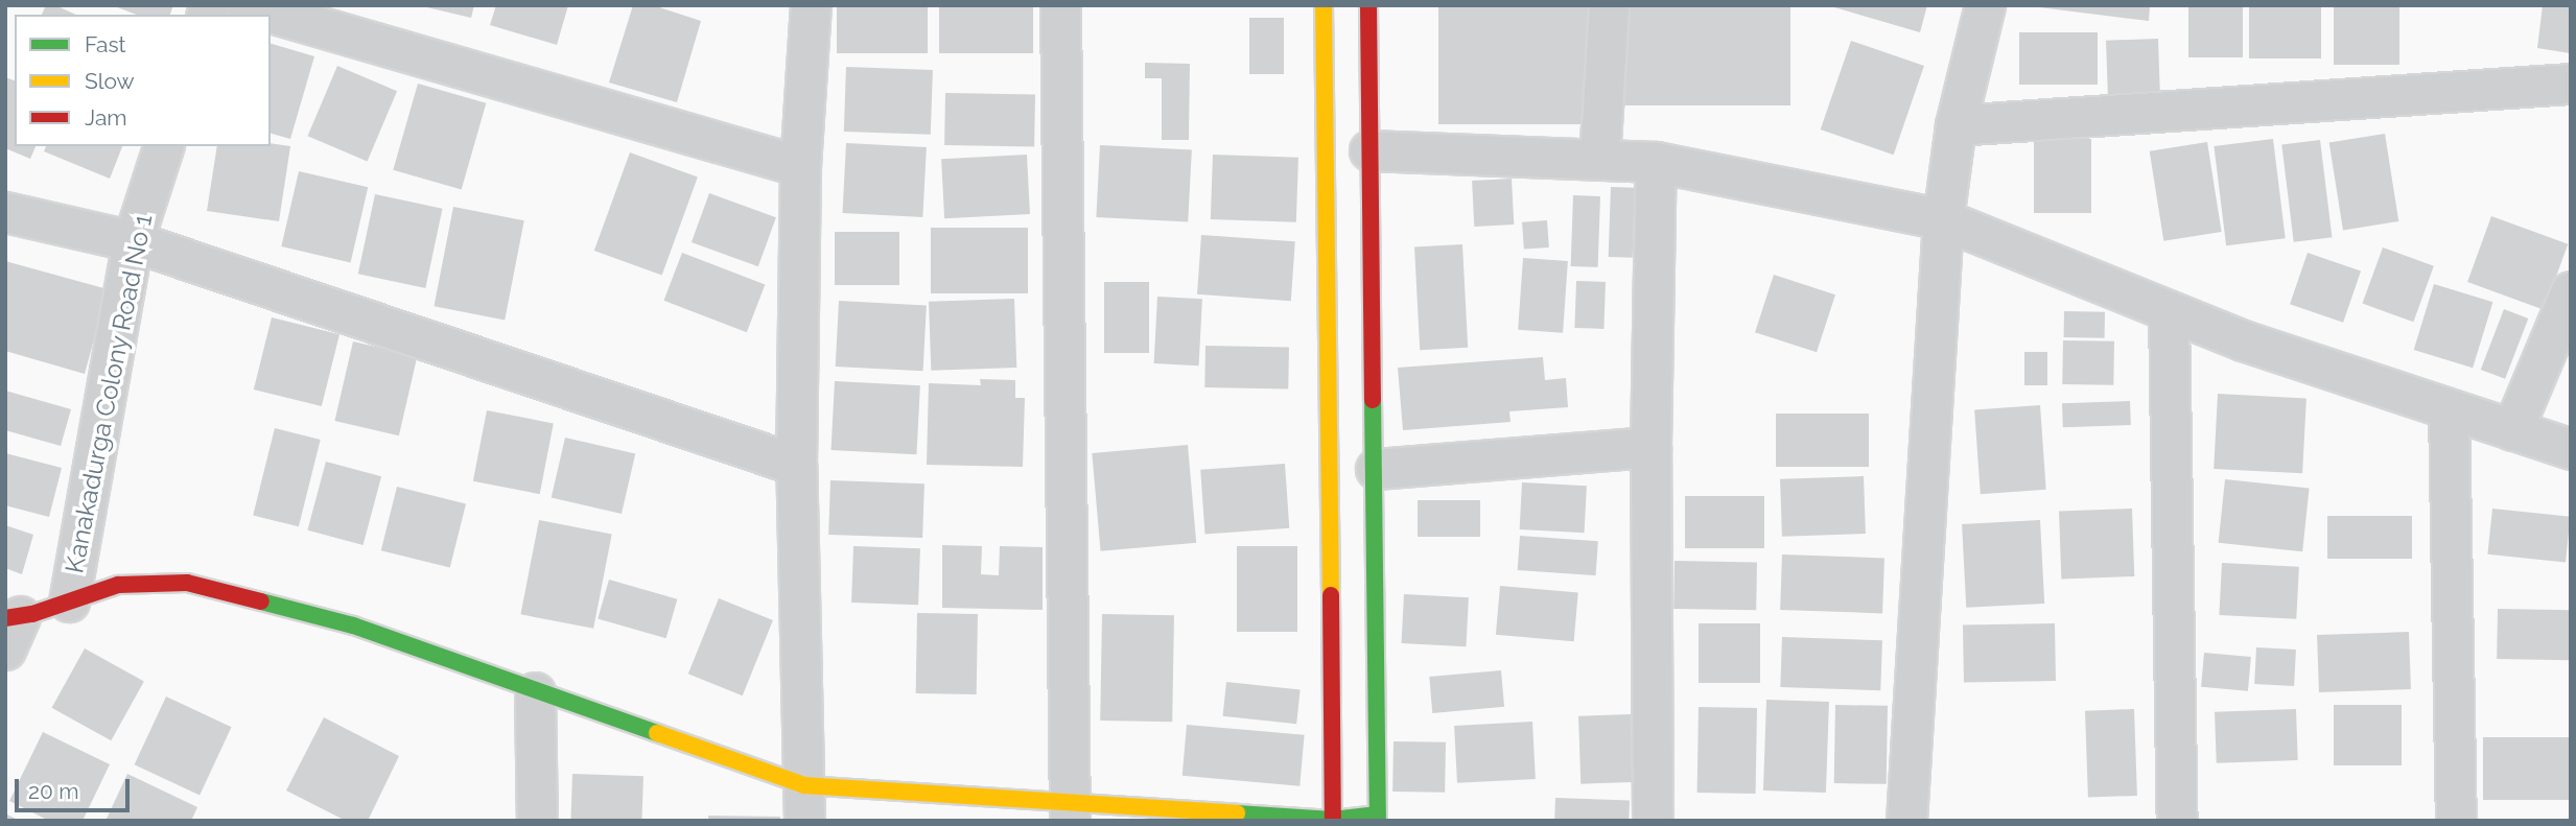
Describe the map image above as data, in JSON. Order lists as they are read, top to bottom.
{
  "streets": {
    "street": ["Kanakadurga Colony Road No 1"]
  },
  "legend": ["Fast", "Slow", "Jam"],
  "scale_bar": "20 m"
}
